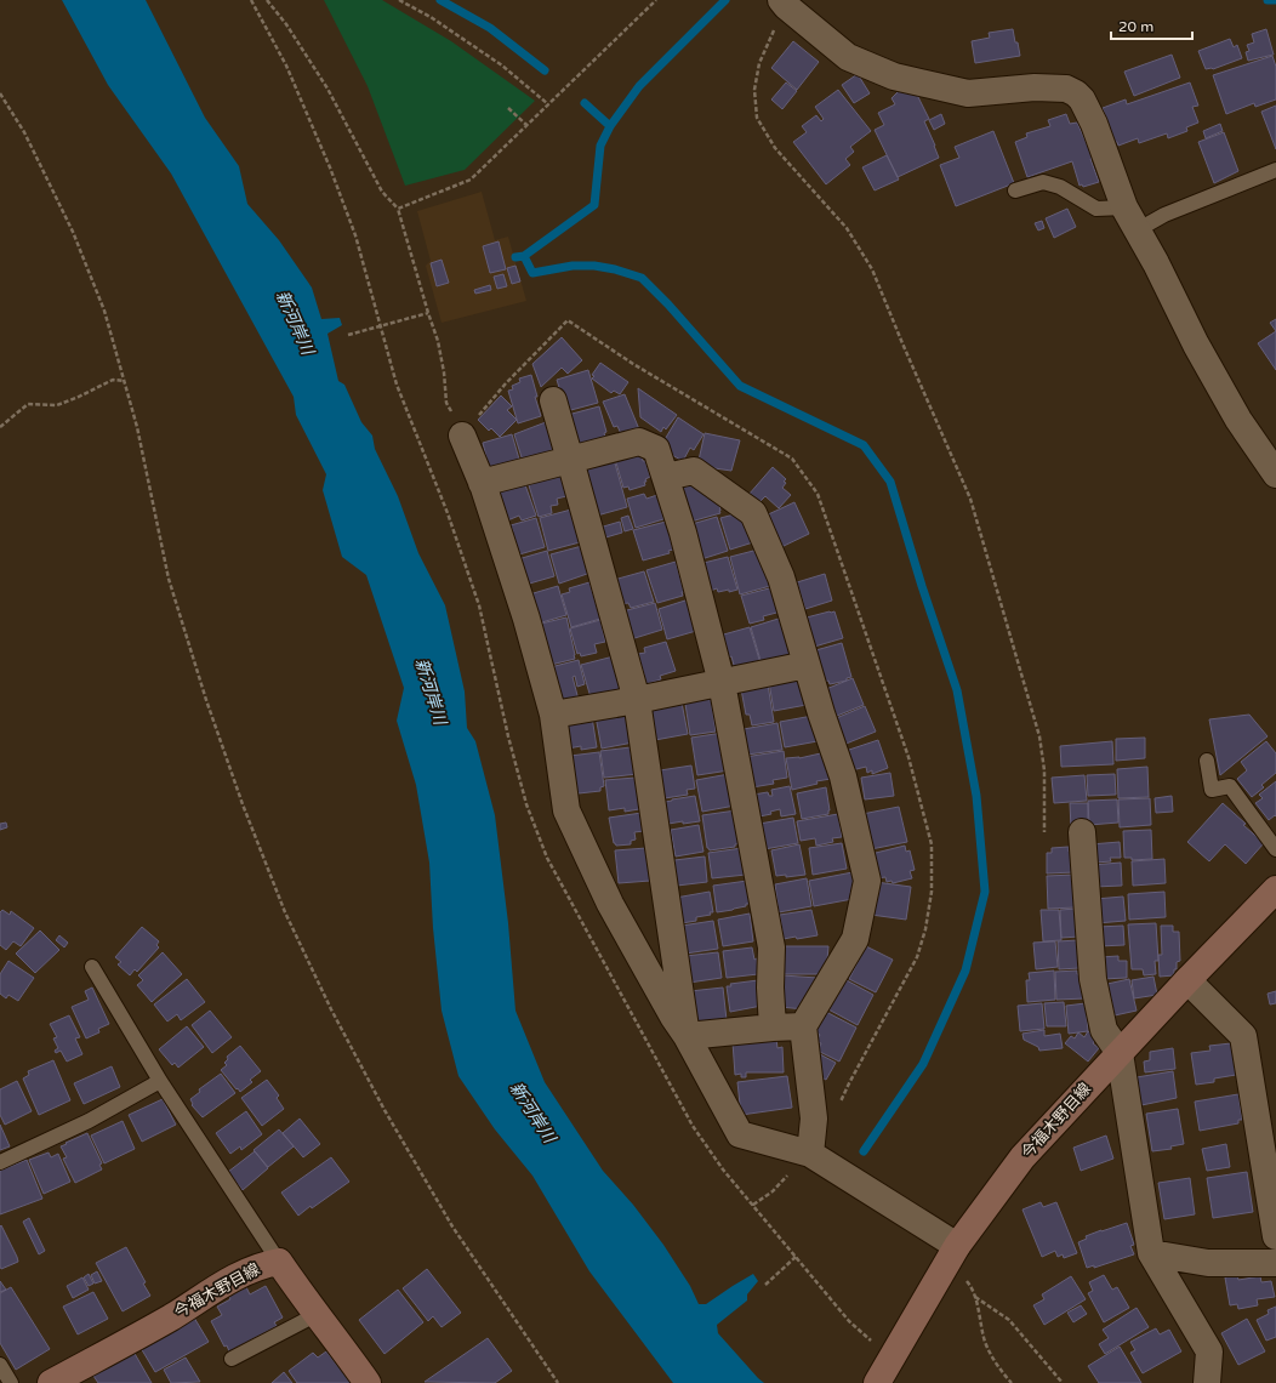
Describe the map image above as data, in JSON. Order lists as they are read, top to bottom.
{
  "streets": {
    "main road": ["今福木野目線"]
  },
  "water": ["新河岸川"],
  "scale_bar": "20 m"
}
